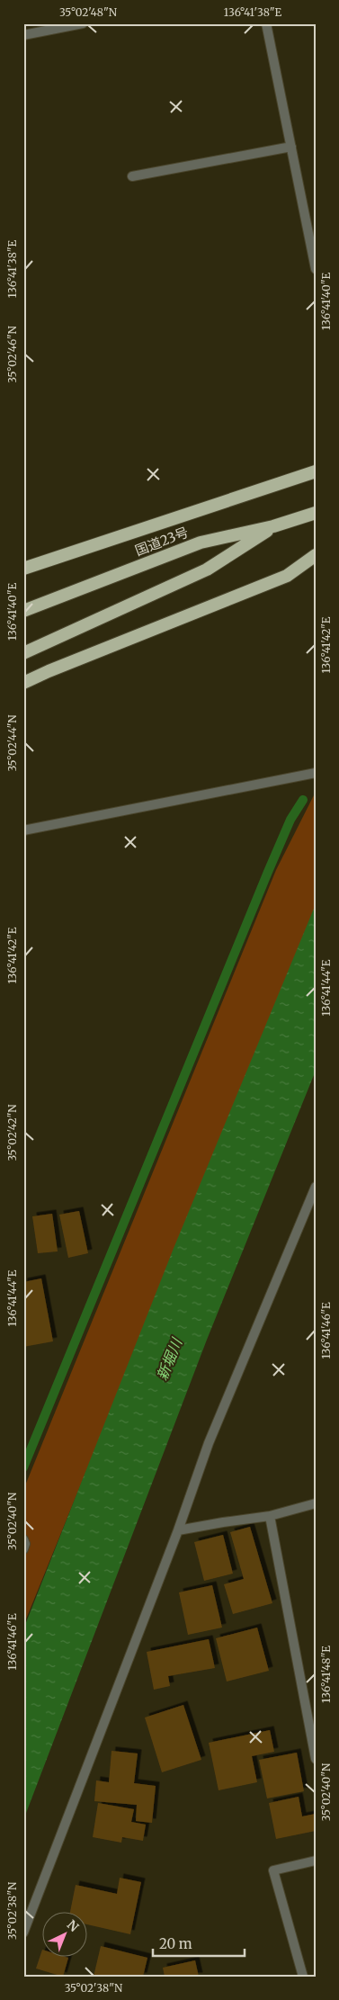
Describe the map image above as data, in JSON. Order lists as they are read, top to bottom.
{
  "streets": {
    "highway": ["国道23号"]
  },
  "water": ["新堀川"],
  "scale_bar": "20 m",
  "north": "top right",
  "coordinates": [
    "35°02'48\"N",
    "136°41'38\"E",
    "136°41'40\"E",
    "35°02'46\"N",
    "136°41'42\"E",
    "35°02'44\"N",
    "136°41'44\"E",
    "35°02'42\"N",
    "136°41'46\"E",
    "35°02'40\"N",
    "136°41'48\"E",
    "35°02'38\"N"
  ]
}
